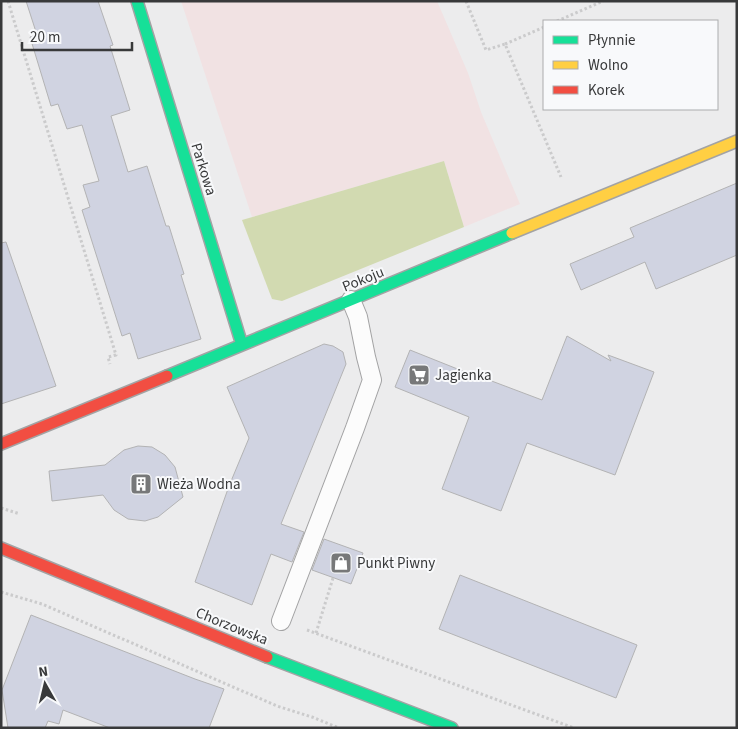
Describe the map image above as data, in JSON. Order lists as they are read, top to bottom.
{
  "streets": {
    "street": ["Parkowa", "Pokoju", "Chorzowska"]
  },
  "crossings": [
    ["Parkowa", "Pokoju"]
  ],
  "places": {
    "supermarket": ["Jagienka"],
    "building": ["Wieża Wodna"],
    "shop": ["Punkt Piwny"]
  },
  "legend": ["Płynnie", "Wolno", "Korek"],
  "scale_bar": "20 m",
  "north": "top"
}
